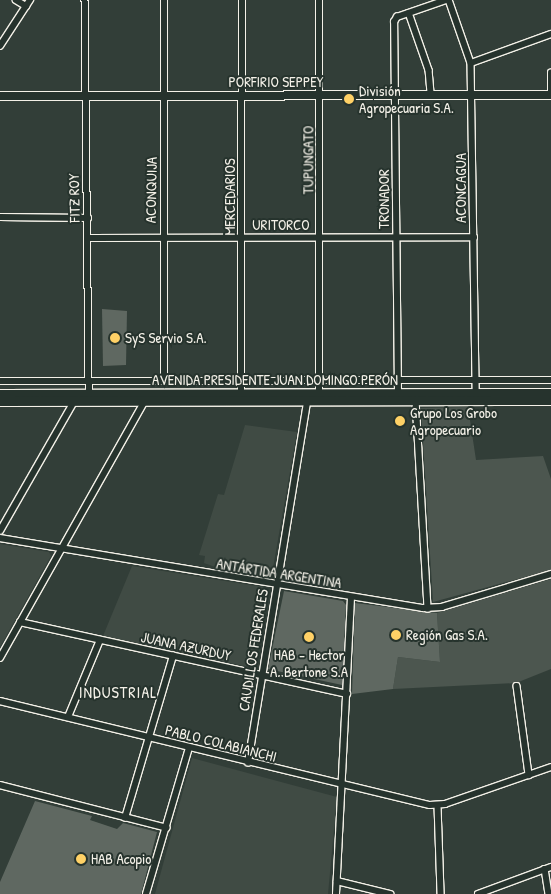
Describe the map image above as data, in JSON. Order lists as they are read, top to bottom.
{
  "streets": {
    "main road": ["PORFIRIO SEPPEY", "AVENIDA PRESIDENTE JUAN DOMINGO PERÓN"],
    "street": [
      "TUPUNGATO",
      "ACONCAGUA",
      "ACONQUIJA",
      "MERCEDARIOS",
      "FITZ ROY",
      "TRONADOR",
      "URITORCO",
      "ANTÁRTIDA ARGENTINA",
      "JUANA AZURDUY",
      "CAUDILLOS FEDERALES",
      "PABLO COLABIANCHI"
    ]
  },
  "crossings": [
    ["PORFIRIO SEPPEY", "TUPUNGATO"],
    ["PORFIRIO SEPPEY", "ACONCAGUA"],
    ["PORFIRIO SEPPEY", "ACONQUIJA"],
    ["PORFIRIO SEPPEY", "MERCEDARIOS"],
    ["PORFIRIO SEPPEY", "FITZ ROY"],
    ["PORFIRIO SEPPEY", "TRONADOR"],
    ["TUPUNGATO", "URITORCO"],
    ["TUPUNGATO", "AVENIDA PRESIDENTE JUAN DOMINGO PERÓN"],
    ["ACONCAGUA", "URITORCO"],
    ["ACONCAGUA", "AVENIDA PRESIDENTE JUAN DOMINGO PERÓN"],
    ["ACONQUIJA", "URITORCO"],
    ["ACONQUIJA", "AVENIDA PRESIDENTE JUAN DOMINGO PERÓN"],
    ["MERCEDARIOS", "URITORCO"],
    ["MERCEDARIOS", "AVENIDA PRESIDENTE JUAN DOMINGO PERÓN"],
    ["FITZ ROY", "URITORCO"],
    ["FITZ ROY", "AVENIDA PRESIDENTE JUAN DOMINGO PERÓN"],
    ["TRONADOR", "URITORCO"],
    ["TRONADOR", "AVENIDA PRESIDENTE JUAN DOMINGO PERÓN"],
    ["AVENIDA PRESIDENTE JUAN DOMINGO PERÓN", "CAUDILLOS FEDERALES"],
    ["ANTÁRTIDA ARGENTINA", "CAUDILLOS FEDERALES"],
    ["JUANA AZURDUY", "CAUDILLOS FEDERALES"],
    ["CAUDILLOS FEDERALES", "PABLO COLABIANCHI"]
  ],
  "districts": ["INDUSTRIAL"],
  "places": [
    "División Agropecuaria S.A.",
    "SyS Servio S.A.",
    "Grupo Los Grobo Agropecuario",
    "Región Gas S.A.",
    "HAB - Hector A. Bertone S.A",
    "HAB Acopio"
  ]
}
